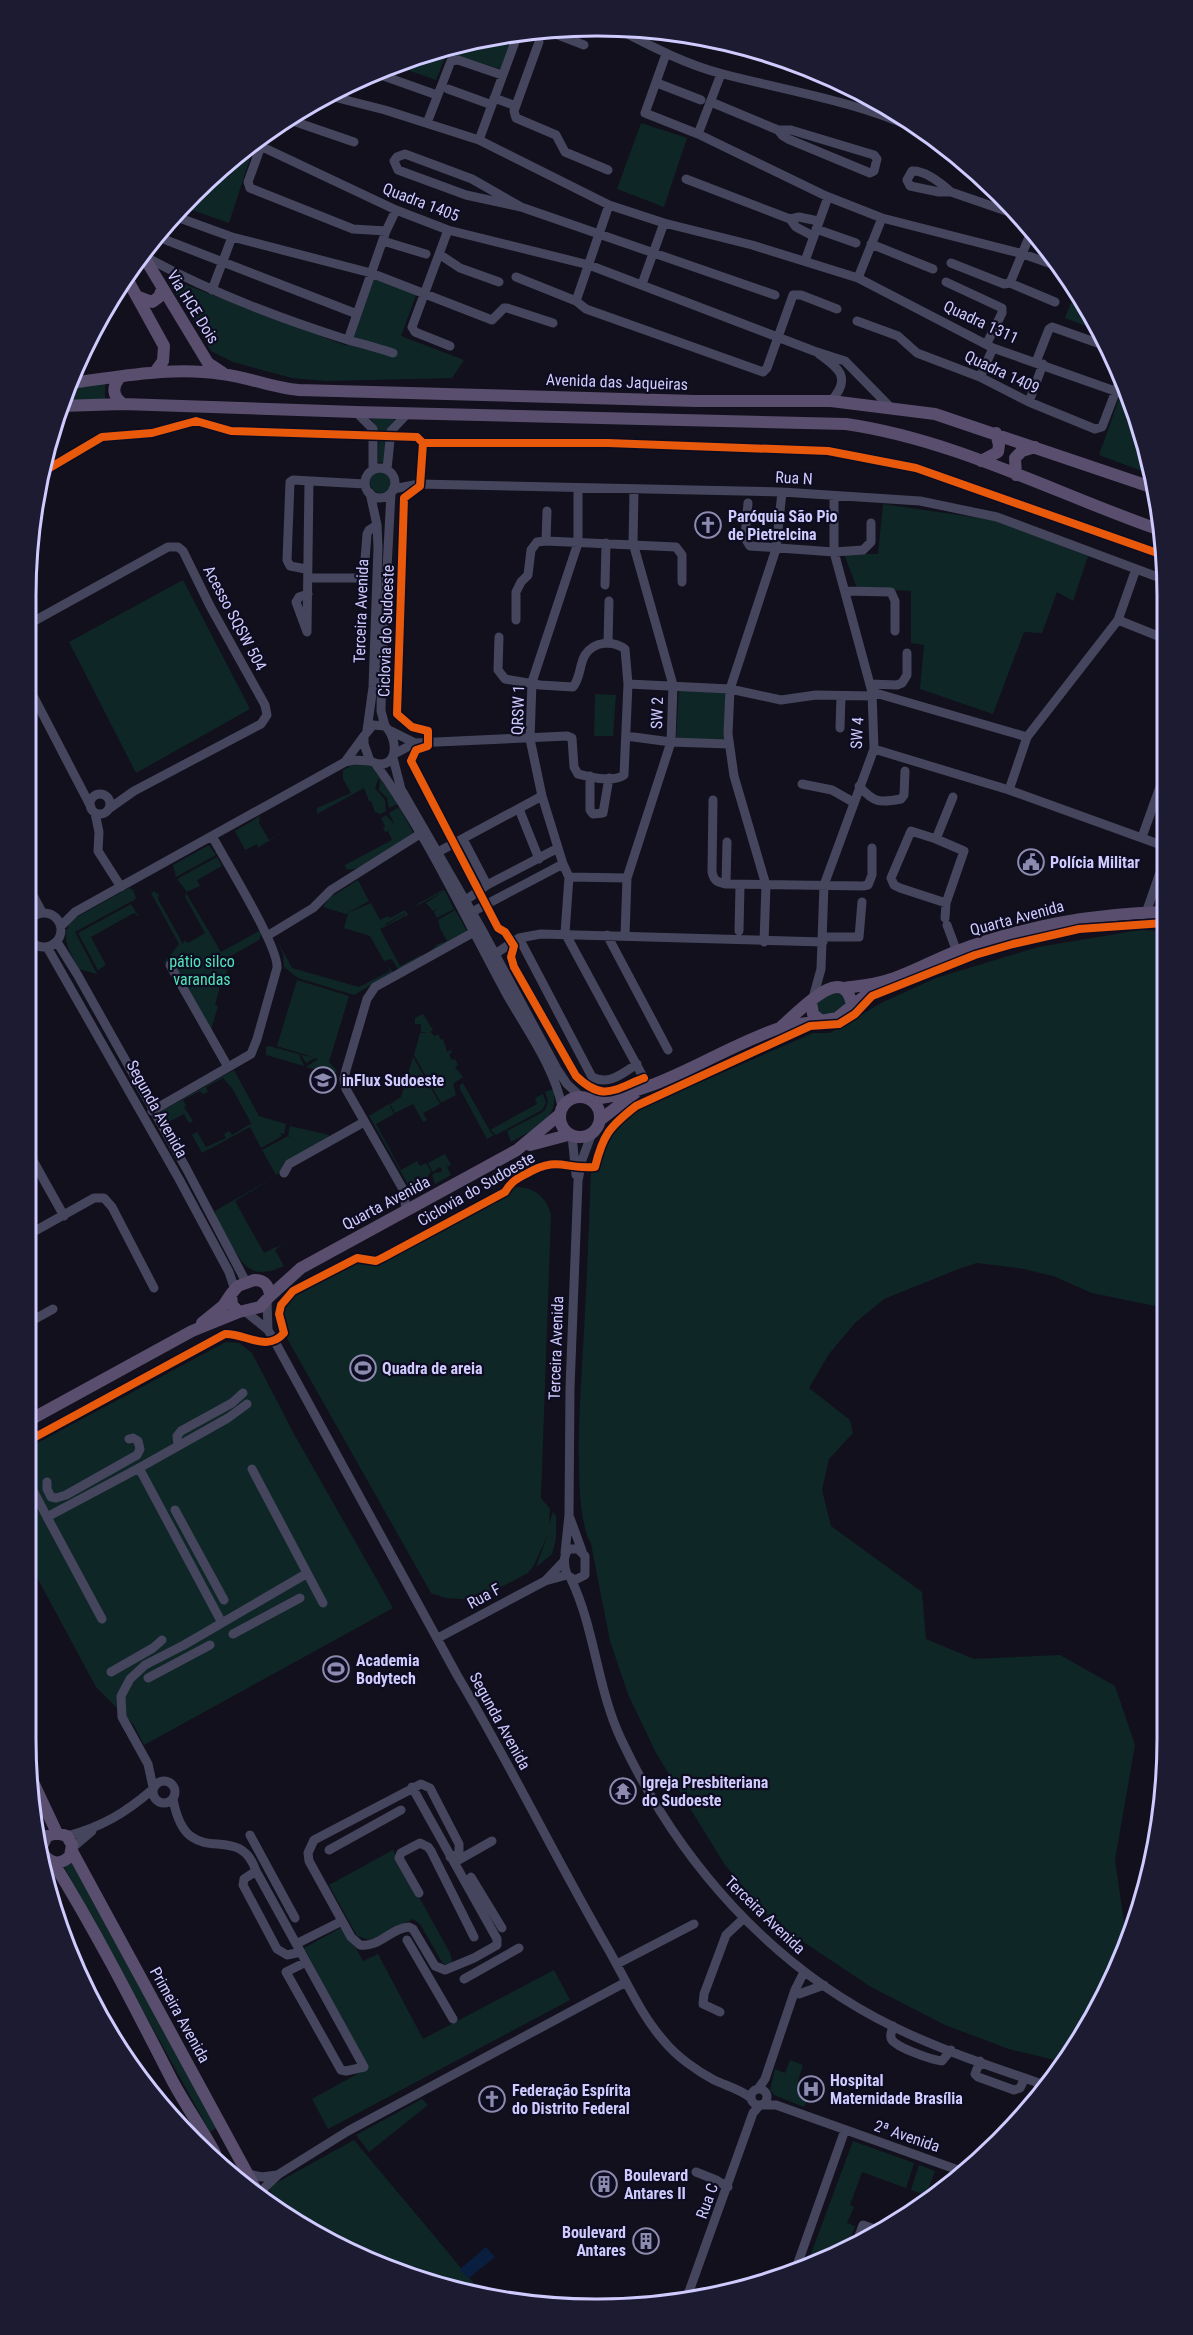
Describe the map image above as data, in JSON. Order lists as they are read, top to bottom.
{
  "streets": {
    "main road": [
      "Via HCE Dois",
      "Avenida das Jaqueiras",
      "Quarta Avenida",
      "Primeira Avenida"
    ],
    "street": [
      "Quadra 1405",
      "Quadra 1311",
      "Quadra 1409",
      "Rua N",
      "Terceira Avenida",
      "Acesso SQSW 504",
      "QRSW 1",
      "SW 2",
      "SW 4",
      "Segunda Avenida",
      "Rua F",
      "2ª Avenida",
      "Rua C"
    ],
    "cycle path": ["Ciclovia do Sudoeste"]
  },
  "crossings": [
    ["Via HCE Dois", "Avenida das Jaqueiras"],
    ["Quadra 1311", "Quadra 1409"],
    ["Rua N", "Terceira Avenida"],
    ["Rua N", "QRSW 1"],
    ["Rua N", "SW 2"],
    ["Rua N", "SW 4"],
    ["Terceira Avenida", "Rua F"],
    ["Terceira Avenida", "Rua C"],
    ["SW 4", "Quarta Avenida"],
    ["Quarta Avenida", "Segunda Avenida"],
    ["Segunda Avenida", "Rua F"],
    ["Segunda Avenida", "2ª Avenida"],
    ["Segunda Avenida", "Rua C"],
    ["2ª Avenida", "Rua C"]
  ],
  "parks": ["pátio silco varandas"],
  "places": {
    "church": ["Paróquia São Pio de Pietrelcina", "Federação Espírita do Distrito Federal"],
    "public building": ["Polícia Militar"],
    "school or university": ["inFlux Sudoeste"],
    "sports": ["Quadra de areia", "Academia Bodytech"],
    "temple": ["Igreja Presbiteriana do Sudoeste"],
    "hospital": ["Hospital Maternidade Brasília"],
    "building": ["Boulevard Antares II", "Boulevard Antares"]
  }
}
